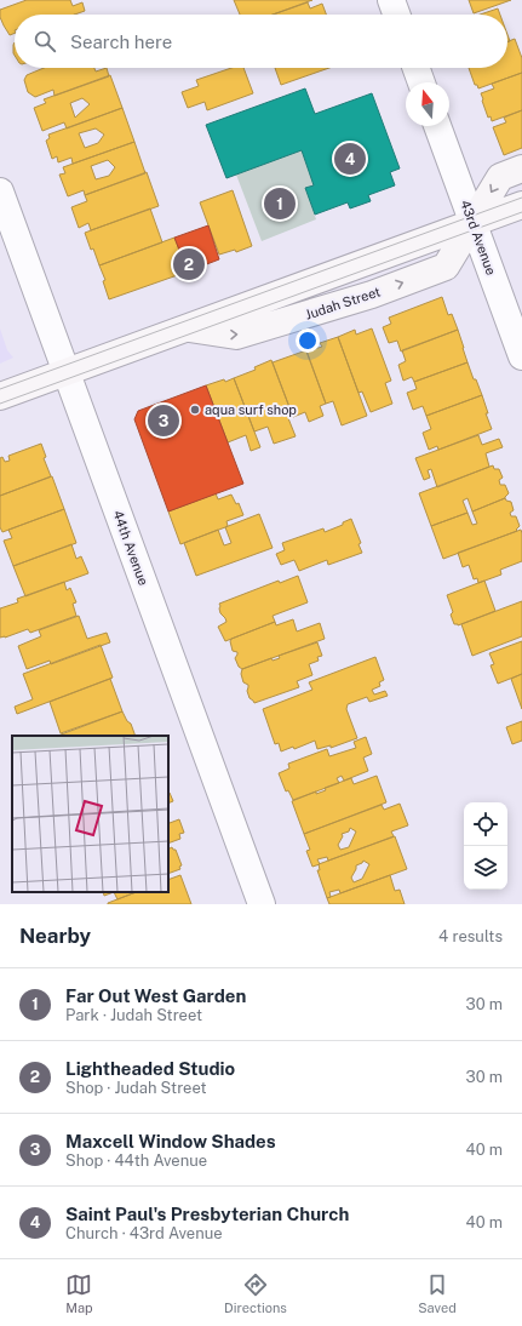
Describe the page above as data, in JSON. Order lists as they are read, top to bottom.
{
  "streets": {
    "street": ["43rd Avenue", "44th Avenue"]
  },
  "places": ["aqua surf shop"],
  "north": "top",
  "page": {
    "search": "Search here",
    "pins": [
      "4",
      "1",
      "2",
      "3"
    ],
    "heading": ["Nearby", "4 results"],
    "list": [
      {
        "mark": "1",
        "name": "Far Out West Garden",
        "note": "Park · Judah Street",
        "value": "30 m"
      },
      {
        "mark": "2",
        "name": "Lightheaded Studio",
        "note": "Shop · Judah Street",
        "value": "30 m"
      },
      {
        "mark": "3",
        "name": "Maxcell Window Shades",
        "note": "Shop · 44th Avenue",
        "value": "40 m"
      },
      {
        "mark": "4",
        "name": "Saint Paul's Presbyterian Church",
        "note": "Church · 43rd Avenue",
        "value": "40 m"
      }
    ],
    "nav": ["Map", "Directions", "Saved"]
  }
}
